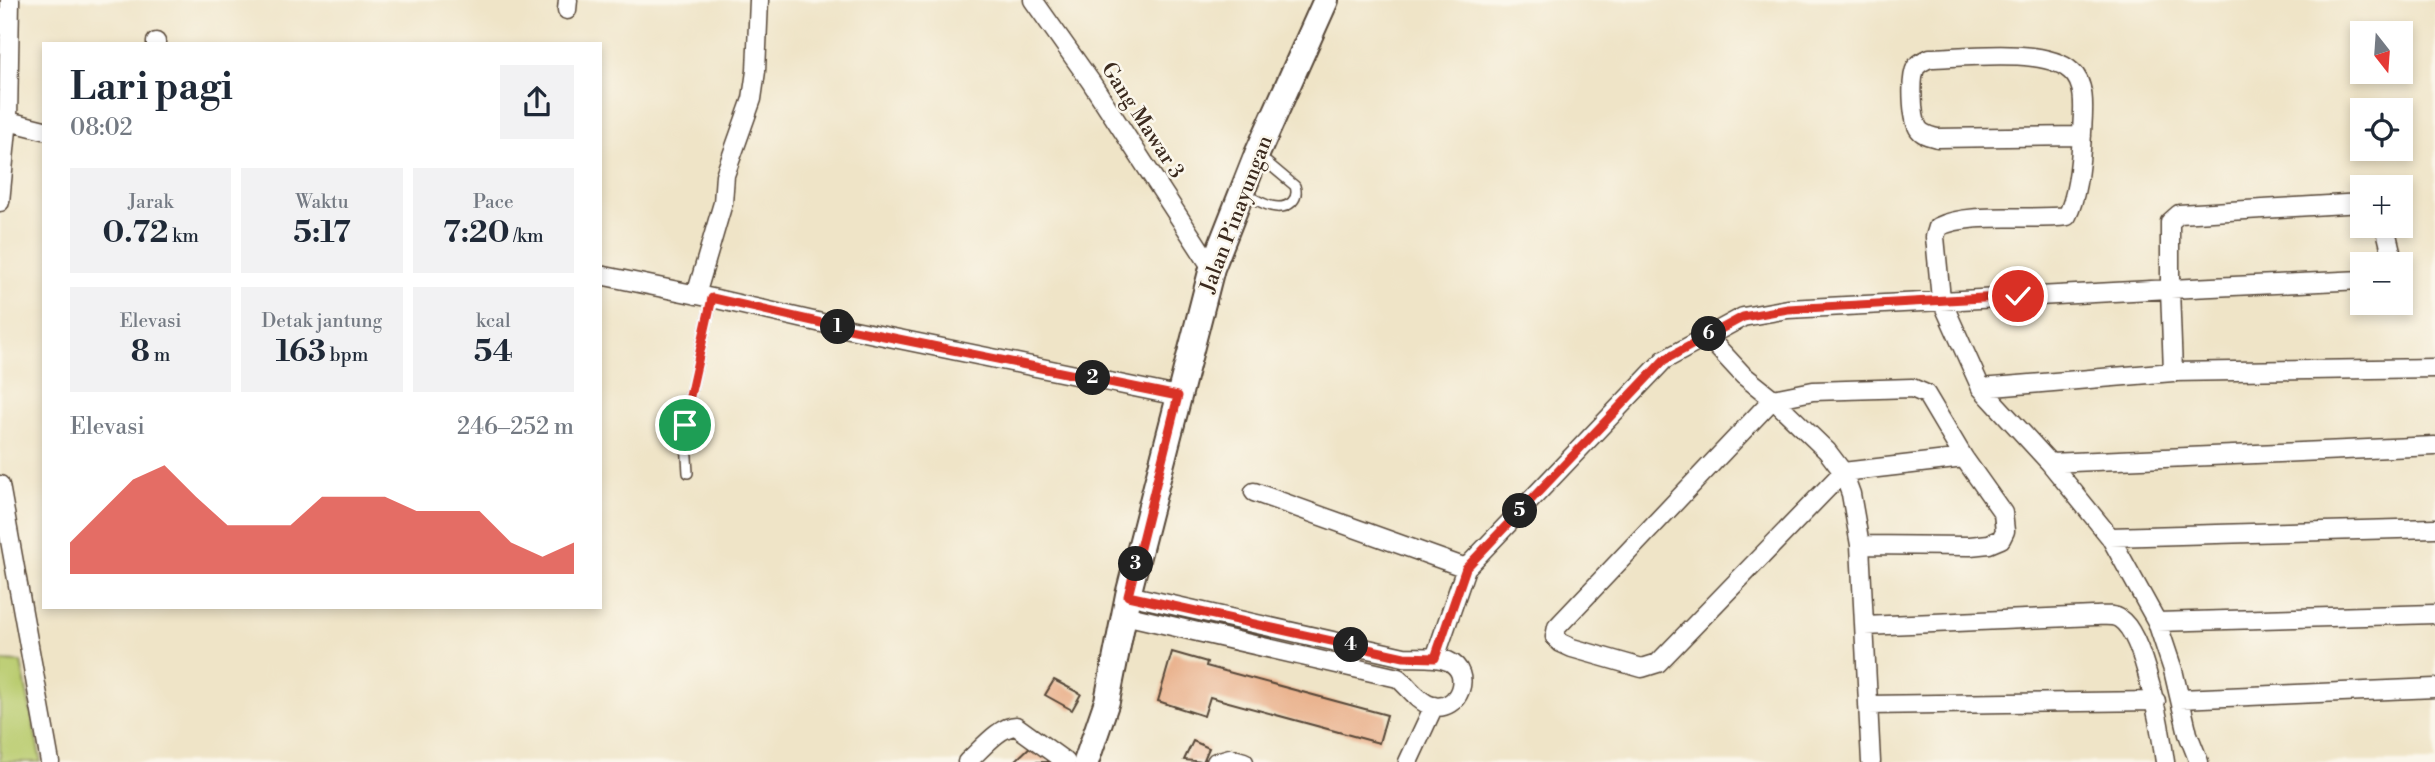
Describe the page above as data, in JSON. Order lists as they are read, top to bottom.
{
  "streets": {
    "main road": ["Jalan Pinayungan"],
    "street": ["Gang Mawar 3"]
  },
  "crossings": [
    ["Gang Mawar 3", "Jalan Pinayungan"]
  ],
  "north": "bottom",
  "page": {
    "map_buttons": ["+", "−"],
    "heading": ["Lari pagi", "08:02"],
    "stats": [
      ["Jarak", "0.72 km"],
      ["Waktu", "5:17"],
      ["Pace", "7:20 /km"],
      ["Elevasi", "8 m"],
      ["Detak jantung", "163 bpm"],
      ["kcal", "54"]
    ],
    "pins": [
      "1",
      "6",
      "2",
      "5",
      "3",
      "4"
    ],
    "chart": ["Elevasi", "246–252 m"]
  }
}
